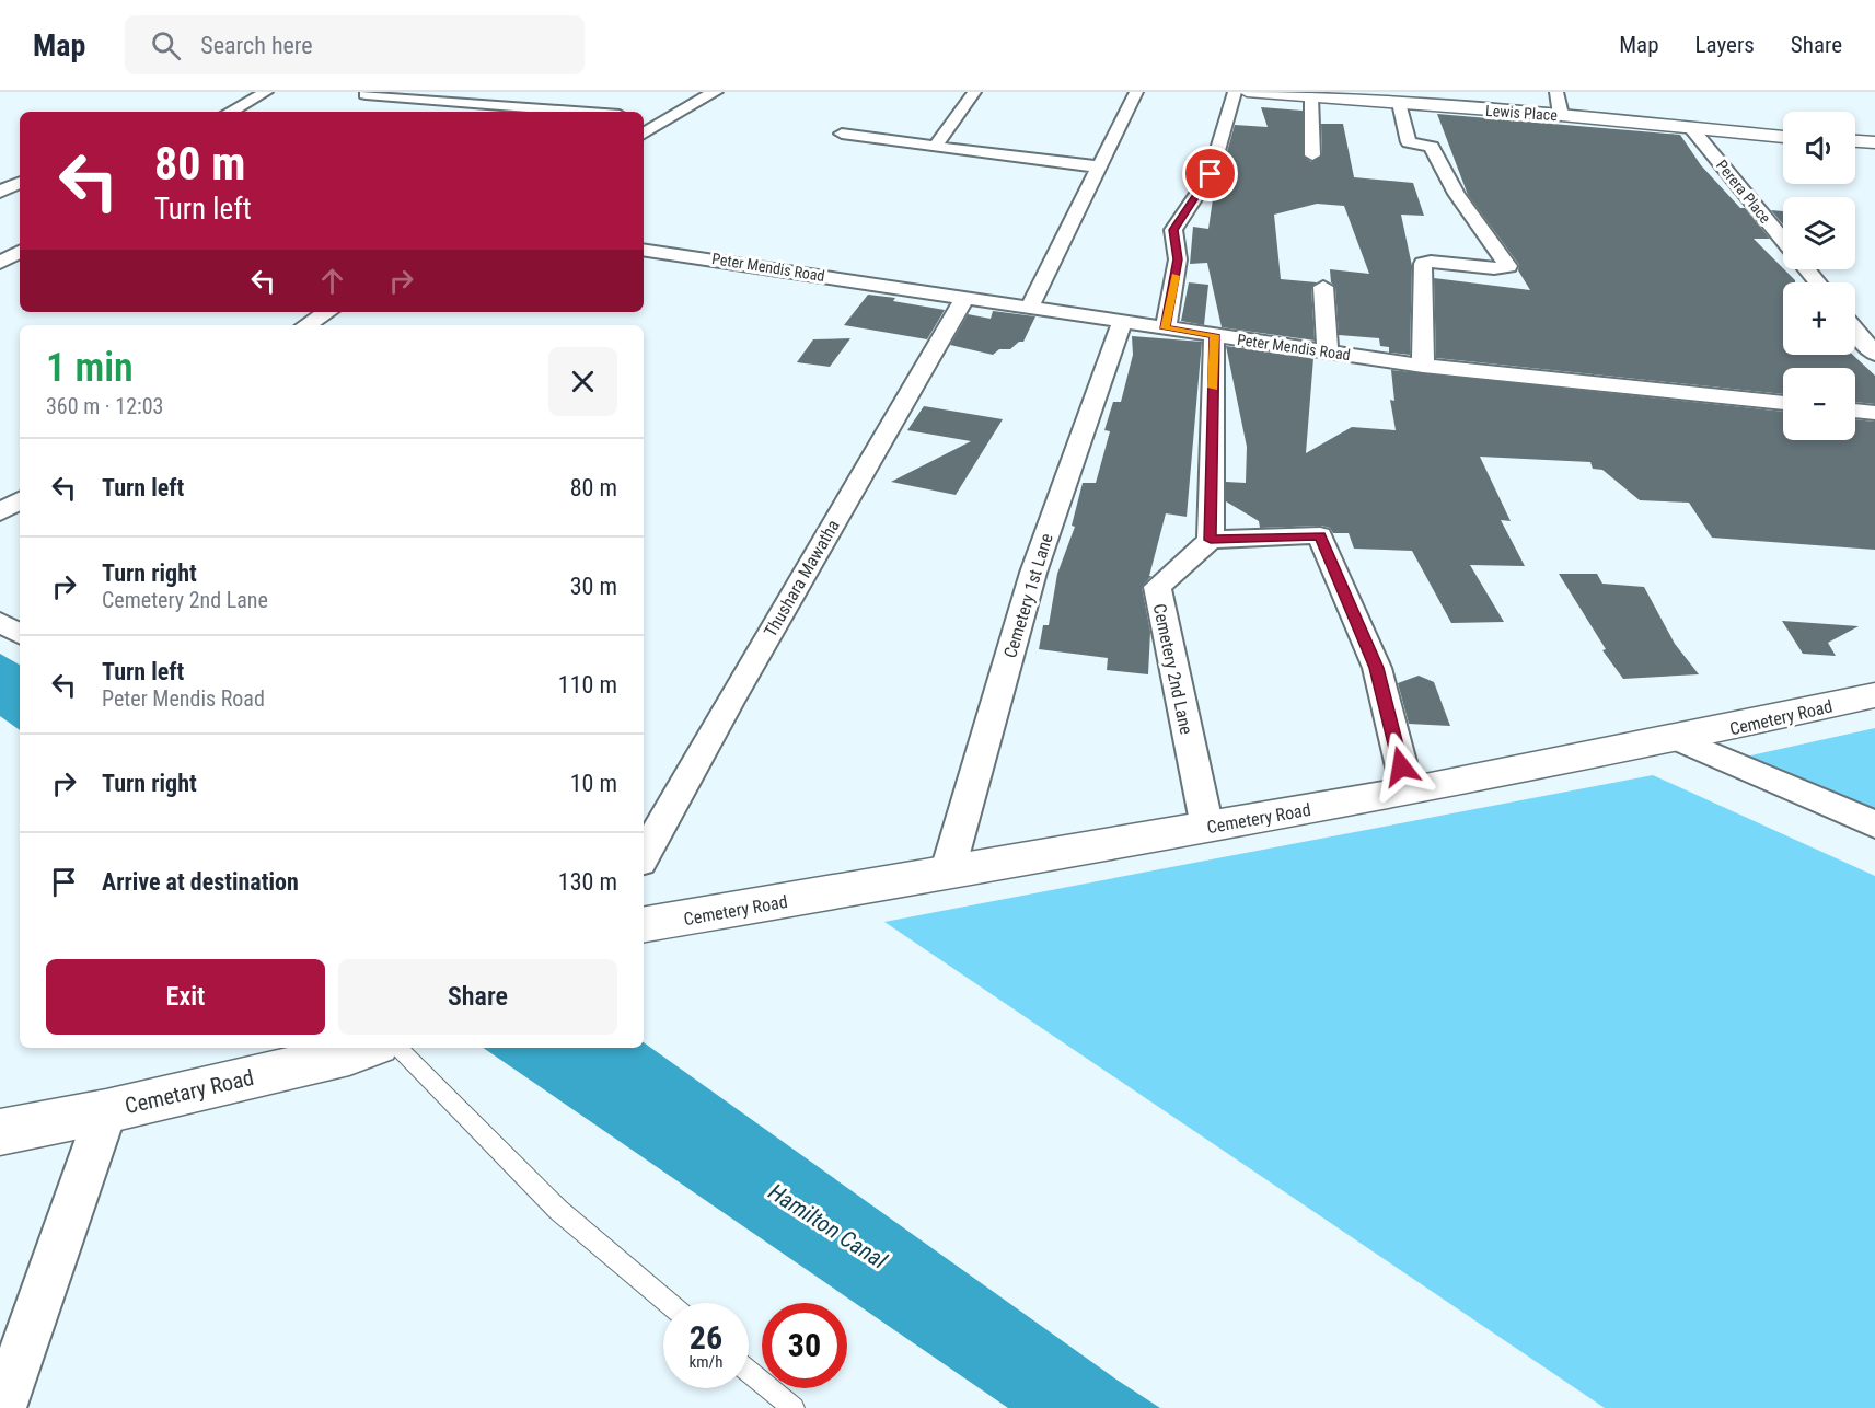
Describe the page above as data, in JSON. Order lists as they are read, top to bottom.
{
  "streets": {
    "street": [
      "Lewis Place",
      "Perera Place",
      "Peter Mendis Road",
      "Thushara Mawatha",
      "Cemetery 1st Lane",
      "Cemetery 2nd Lane",
      "Cemetery Road",
      "Cemetary Road"
    ]
  },
  "crossings": [
    ["Lewis Place", "Perera Place"],
    ["Peter Mendis Road", "Thushara Mawatha"],
    ["Peter Mendis Road", "Cemetery 1st Lane"],
    ["Cemetery 1st Lane", "Cemetery Road"],
    ["Cemetery 2nd Lane", "Cemetery Road"]
  ],
  "water": ["Hamilton Canal"],
  "page": {
    "header": "Map",
    "search": "Search here",
    "nav": ["Map", "Layers", "Share"],
    "map_buttons": ["+", "−"],
    "turn": ["80 m", "Turn left"],
    "heading": ["1 min", "360 m · 12:03"],
    "list": [
      {
        "name": "Turn left",
        "value": "80 m"
      },
      {
        "name": "Turn right",
        "note": "Cemetery 2nd Lane",
        "value": "30 m"
      },
      {
        "name": "Turn left",
        "note": "Peter Mendis Road",
        "value": "110 m"
      },
      {
        "name": "Turn right",
        "value": "10 m"
      },
      {
        "name": "Arrive at destination",
        "value": "130 m"
      }
    ],
    "buttons": ["Exit", "Share"],
    "speed": "26 km/h",
    "limit": "30"
  }
}
